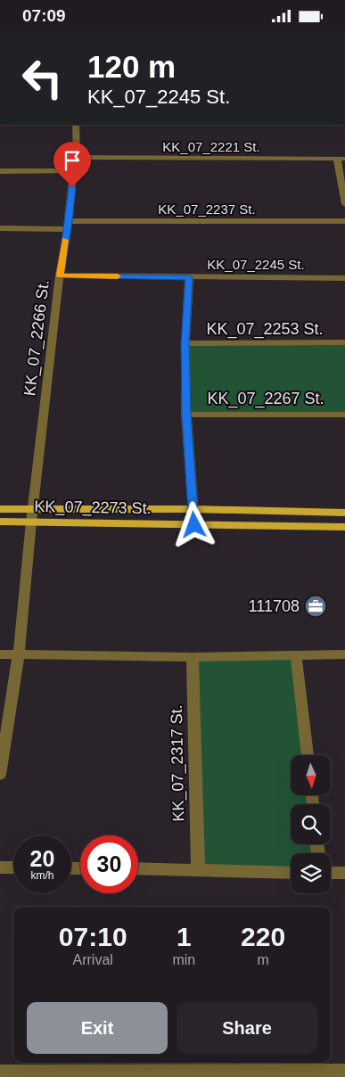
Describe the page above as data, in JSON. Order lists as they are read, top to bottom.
{
  "streets": {
    "main road": ["KK_07_2273 St."],
    "street": [
      "KK_07_2221 St.",
      "KK_07_2237 St.",
      "KK_07_2245 St.",
      "KK_07_2253 St.",
      "KK_07_2266 St.",
      "KK_07_2267 St.",
      "KK_07_2317 St."
    ]
  },
  "crossings": [
    ["KK_07_2221 St.", "KK_07_2266 St."],
    ["KK_07_2237 St.", "KK_07_2266 St."],
    ["KK_07_2245 St.", "KK_07_2266 St."],
    ["KK_07_2266 St.", "KK_07_2273 St."]
  ],
  "places": {
    "office": ["111708"]
  },
  "north": "bottom",
  "page": {
    "status": "07:09",
    "turn": ["120 m", "KK_07_2245 St."],
    "speed": "20 km/h",
    "limit": "30",
    "eta": [
      "07:10",
      "Arrival",
      "1",
      "min",
      "220",
      "m"
    ],
    "buttons": ["Exit", "Share"]
  }
}
